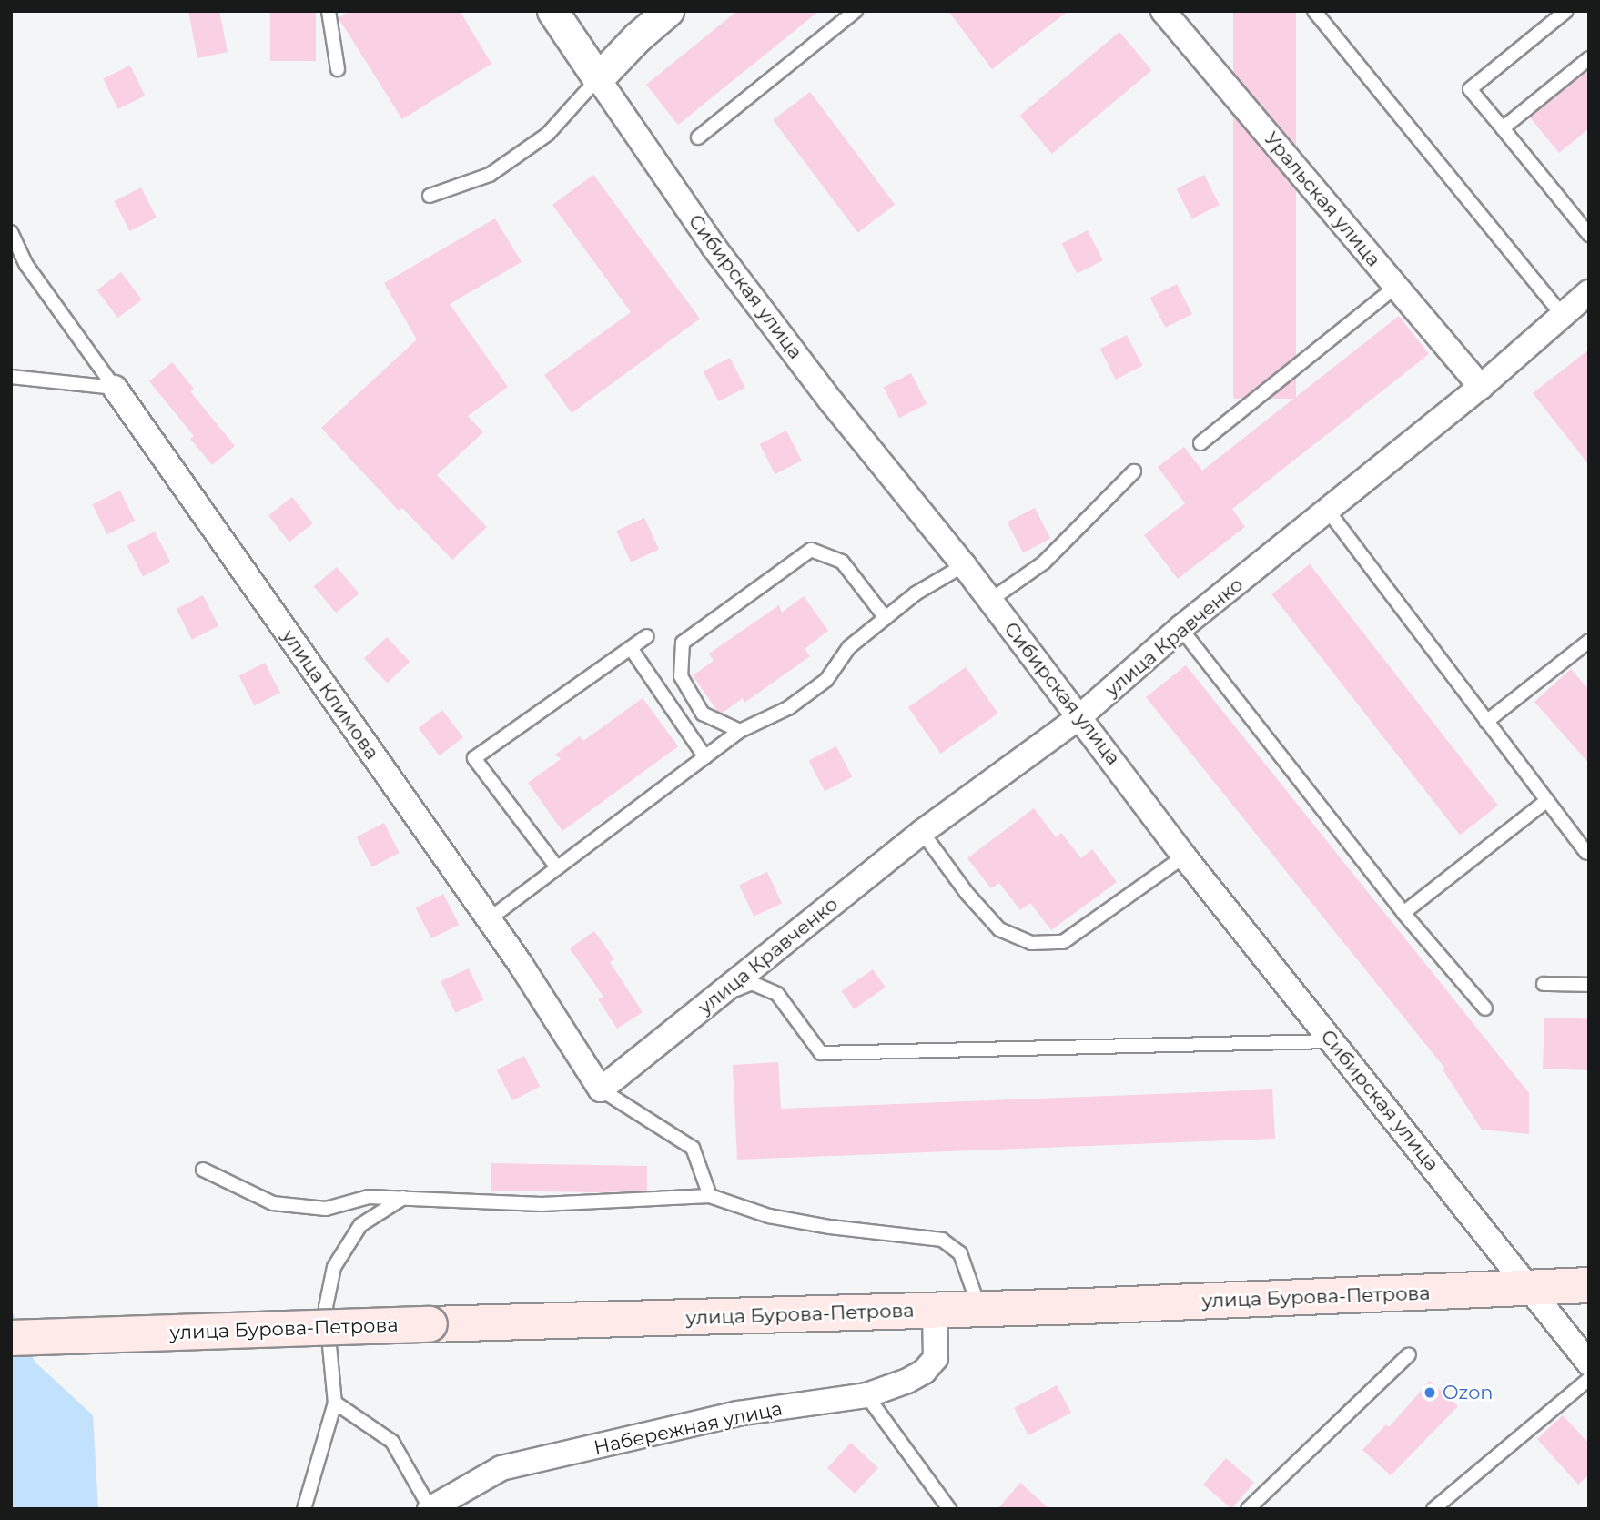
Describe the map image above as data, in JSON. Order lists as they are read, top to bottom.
{
  "streets": {
    "main road": ["улица Бурова-Петрова"],
    "street": [
      "Уральская улица",
      "Сибирская улица",
      "улица Кравченко",
      "улица Климова",
      "Набережная улица"
    ]
  },
  "crossings": [
    ["Уральская улица", "улица Кравченко"],
    ["Сибирская улица", "улица Кравченко"],
    ["Сибирская улица", "улица Бурова-Петрова"],
    ["улица Кравченко", "улица Климова"],
    ["улица Бурова-Петрова", "Набережная улица"]
  ],
  "places": ["Ozon"]
}
